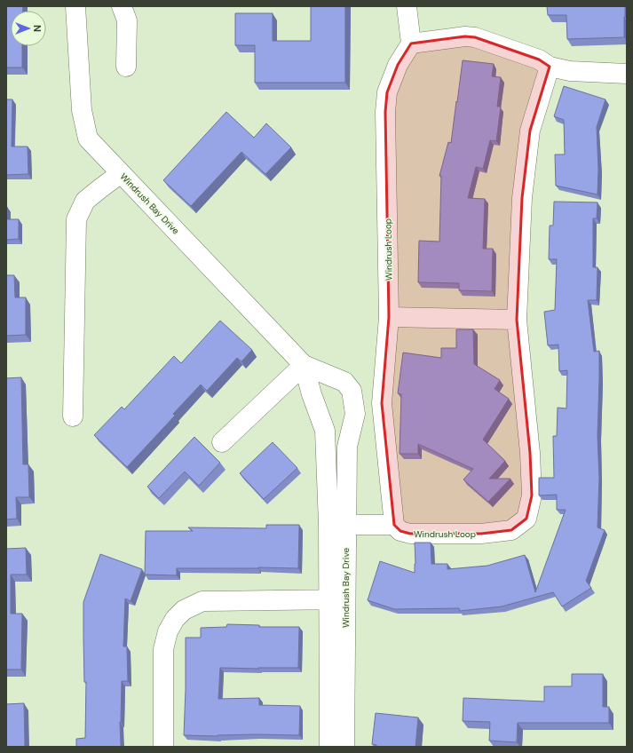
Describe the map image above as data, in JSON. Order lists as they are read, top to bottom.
{
  "streets": {
    "street": ["Windrush Bay Drive", "Windrush Loop"]
  },
  "north": "right"
}
